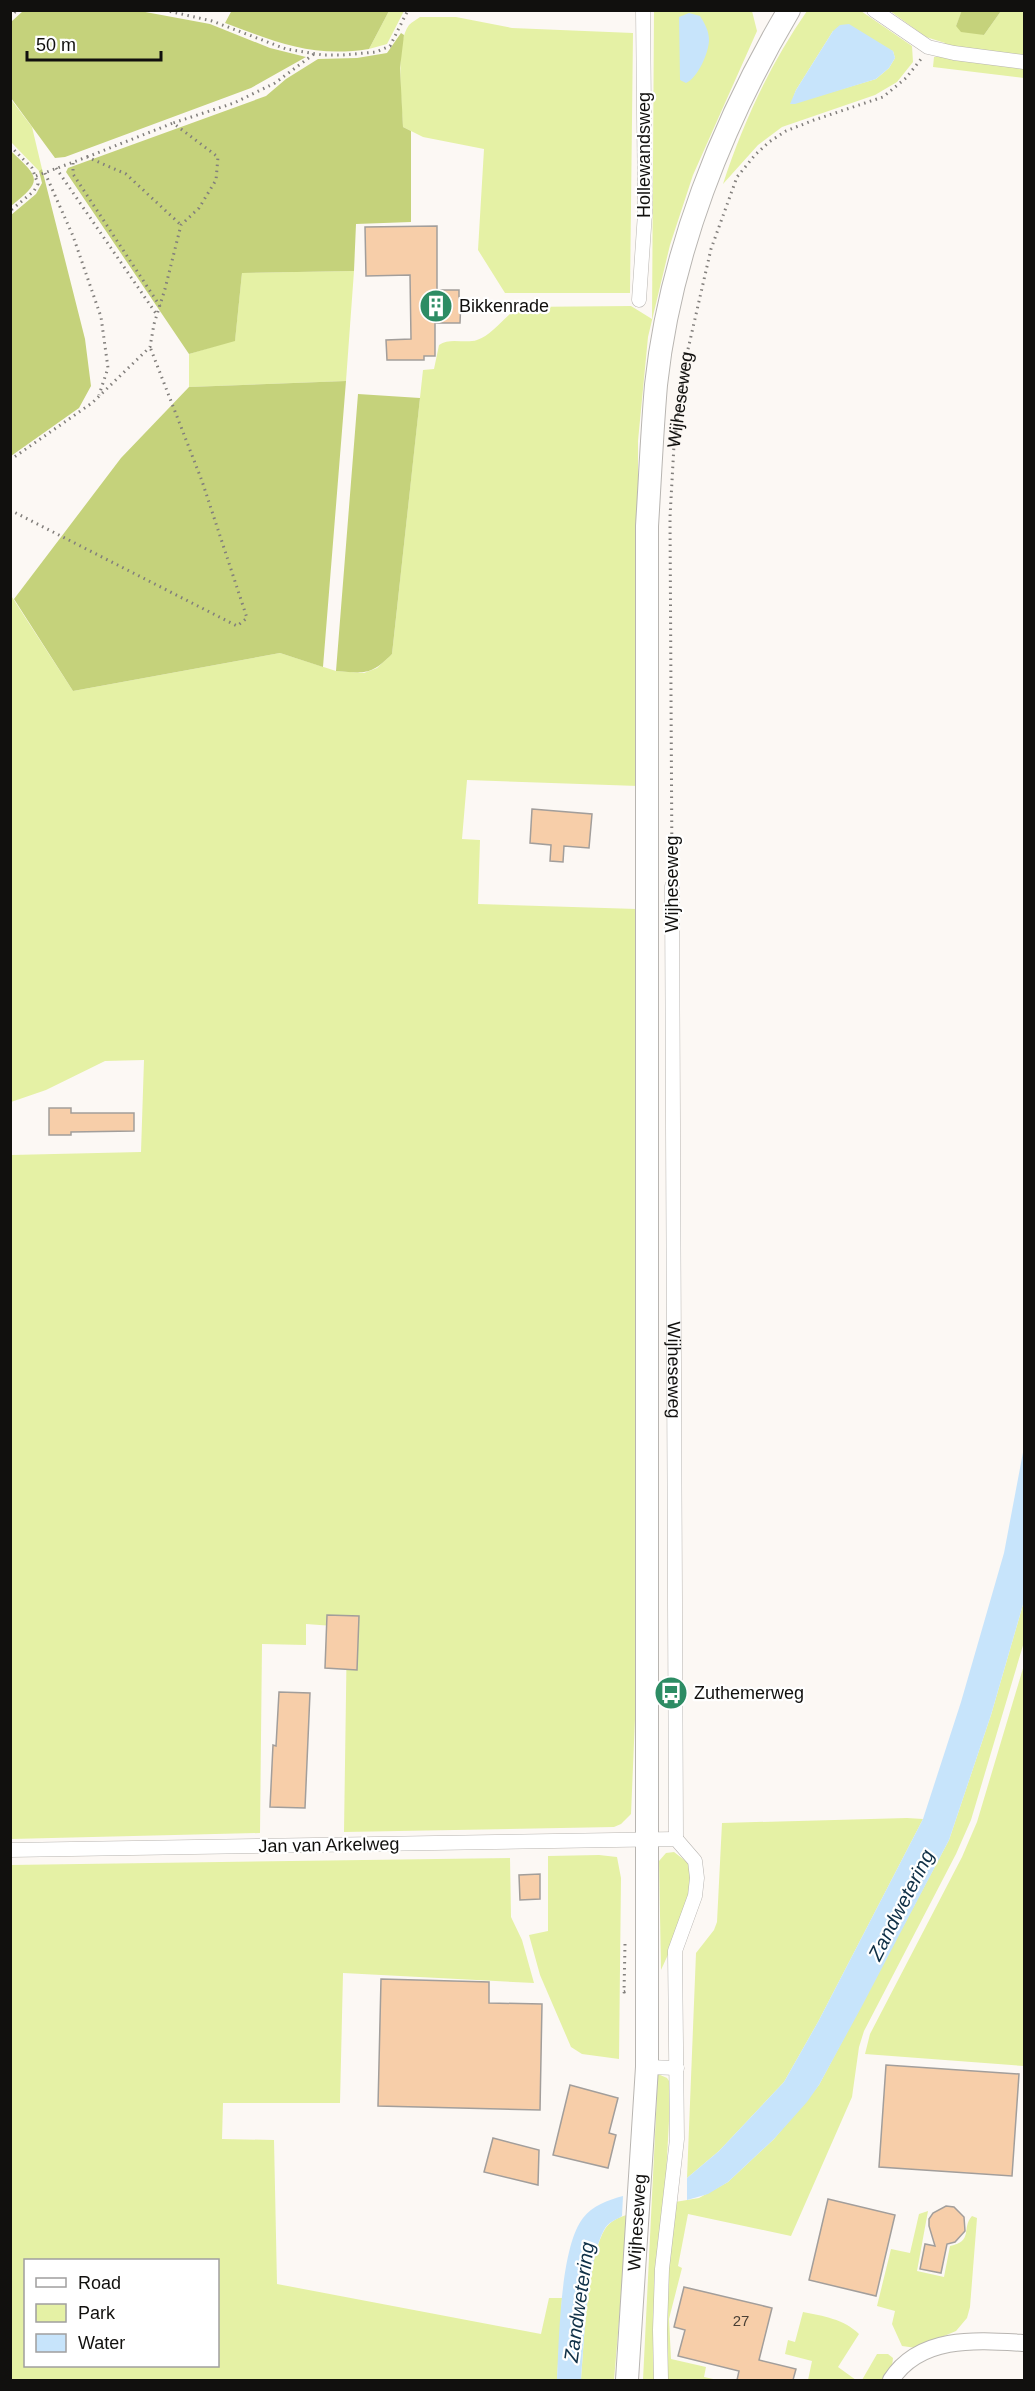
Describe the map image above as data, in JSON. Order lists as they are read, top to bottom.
{
  "streets": {
    "main road": ["Wijheseweg"],
    "street": ["Hollewandsweg", "Jan van Arkelweg"]
  },
  "crossings": [
    ["Wijheseweg", "Jan van Arkelweg"]
  ],
  "water": ["Zandwetering"],
  "places": {
    "building": ["Bikkenrade"],
    "bus stop": ["Zuthemerweg"]
  },
  "house_numbers": ["27"],
  "legend": ["Road", "Park", "Water"],
  "scale_bar": "50 m"
}
